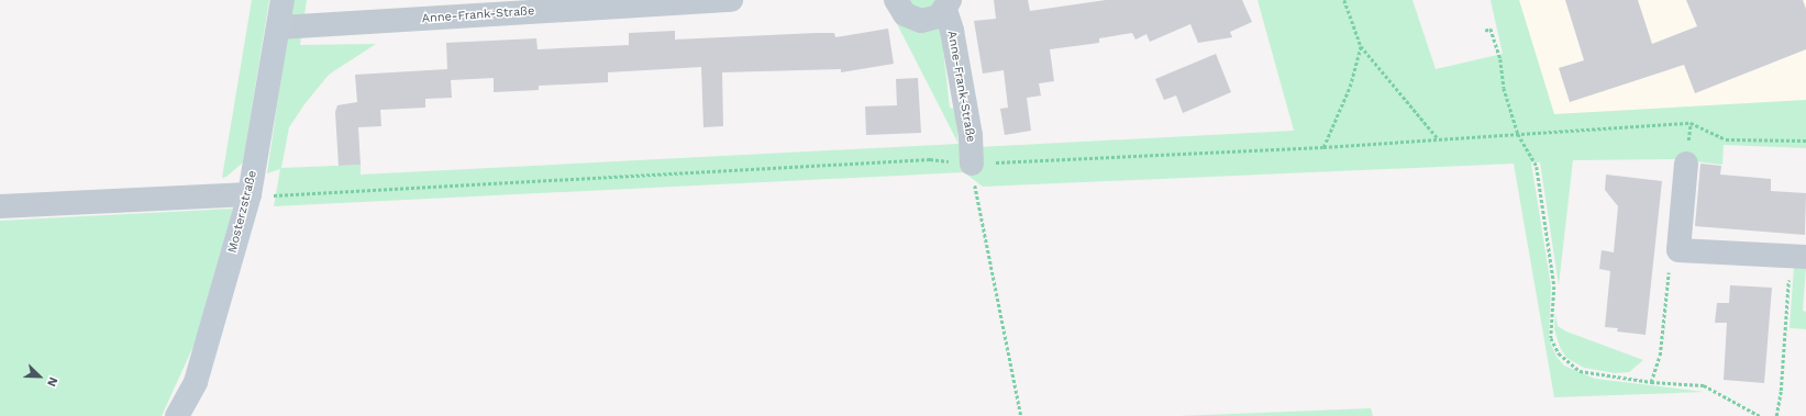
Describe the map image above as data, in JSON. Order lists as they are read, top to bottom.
{
  "streets": {
    "street": ["Anne-Frank-Straße", "Mosterzstraße"]
  },
  "crossings": [
    ["Anne-Frank-Straße", "Mosterzstraße"]
  ],
  "north": "bottom right"
}
